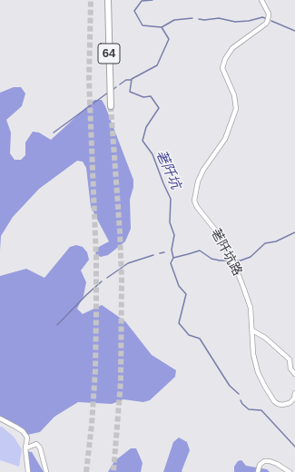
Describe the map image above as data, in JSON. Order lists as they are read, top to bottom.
{
  "streets": {
    "highway": ["64"],
    "street": ["荖阡坑路"]
  },
  "water": ["荖阡坑"]
}
